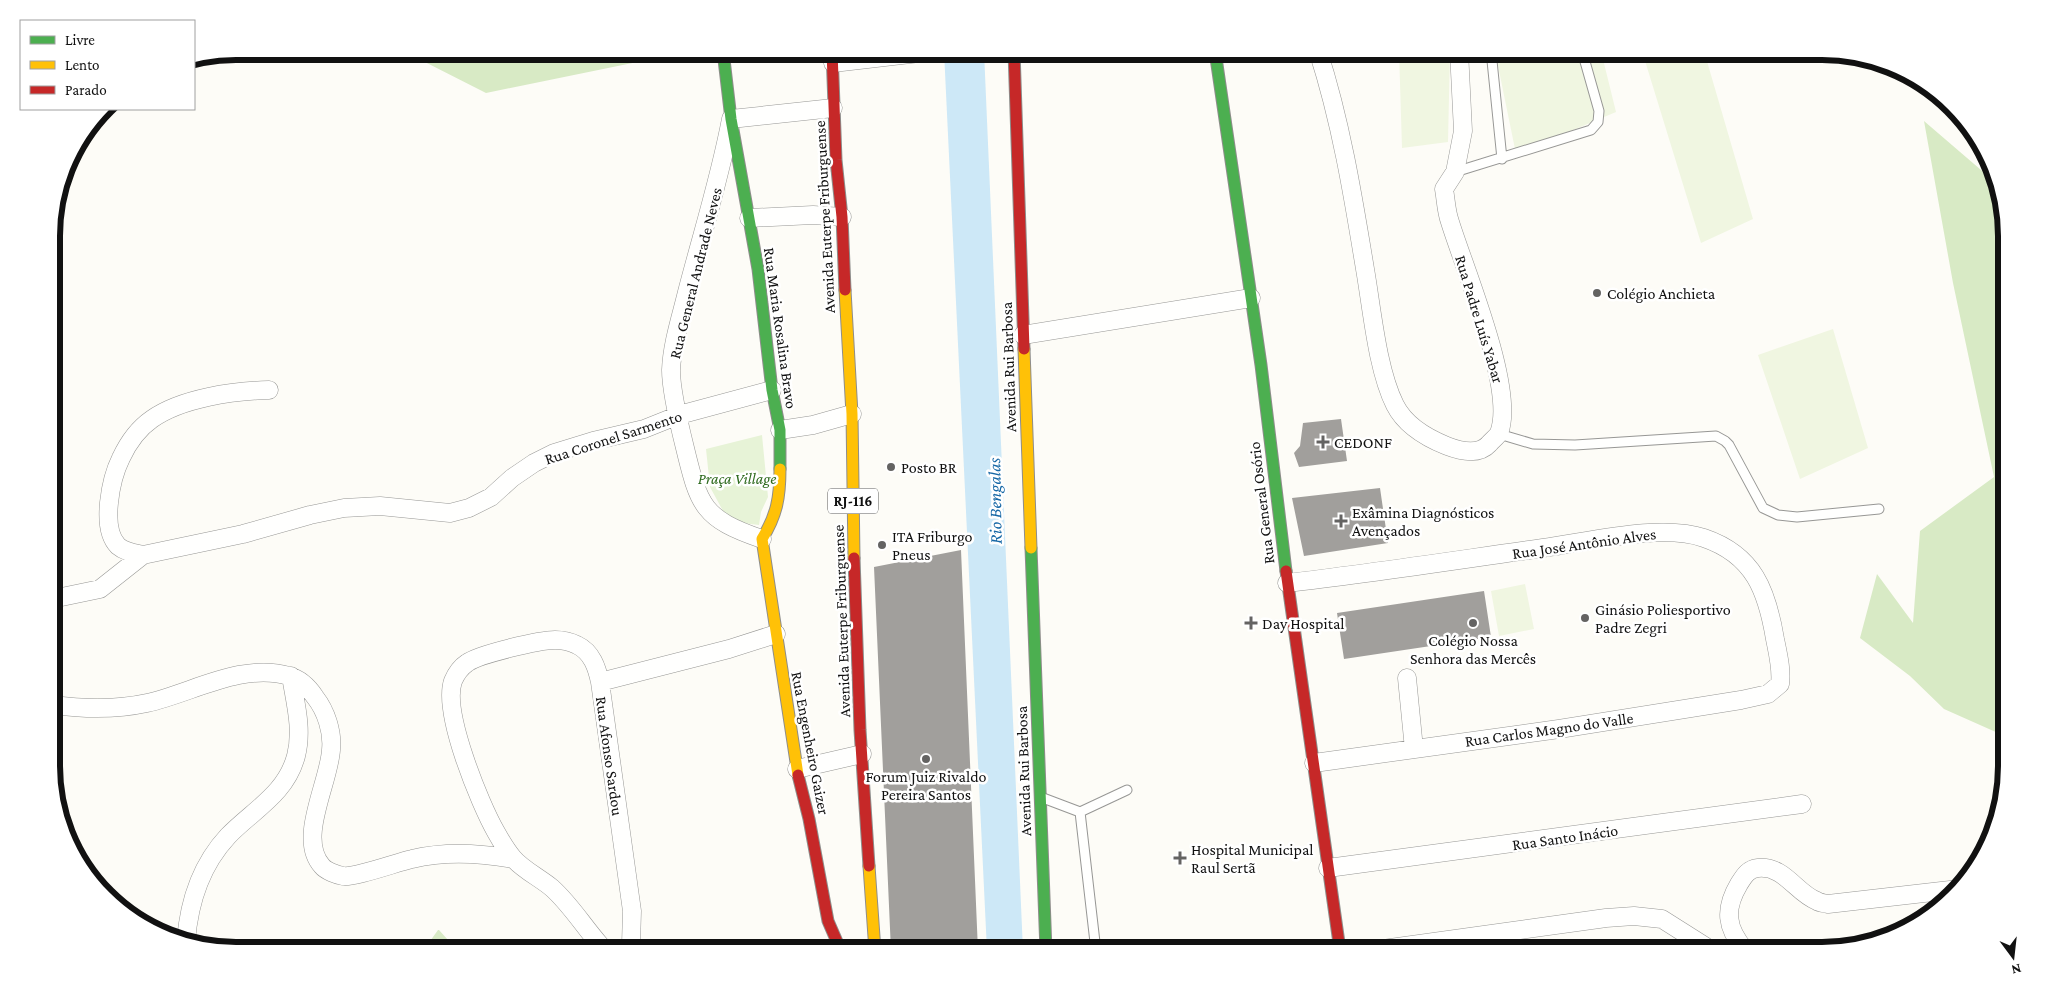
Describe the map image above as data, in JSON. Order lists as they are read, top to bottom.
{
  "streets": {
    "street": [
      "Avenida Euterpe Friburguense",
      "Rua General Andrade Neves",
      "Rua Padre Luís Yabar",
      "Rua Maria Rosalina Bravo",
      "Avenida Rui Barbosa",
      "Rua Coronel Sarmento",
      "RJ-116",
      "Rua General Osório",
      "Rua José Antônio Alves",
      "Rua Carlos Magno do Valle",
      "Rua Engenheiro Gaizer",
      "Rua Afonso Sardou",
      "Rua Santo Inácio"
    ]
  },
  "crossings": [
    ["Rua General Andrade Neves", "Rua Maria Rosalina Bravo"],
    ["Rua General Andrade Neves", "Rua Coronel Sarmento"],
    ["Rua General Andrade Neves", "Rua Engenheiro Gaizer"],
    ["Rua Maria Rosalina Bravo", "Rua Coronel Sarmento"],
    ["Rua Maria Rosalina Bravo", "Rua Engenheiro Gaizer"],
    ["Rua General Osório", "Rua José Antônio Alves"],
    ["Rua General Osório", "Rua Carlos Magno do Valle"],
    ["Rua General Osório", "Rua Santo Inácio"],
    ["Rua José Antônio Alves", "Rua Carlos Magno do Valle"],
    ["Rua Engenheiro Gaizer", "Rua Afonso Sardou"]
  ],
  "water": ["Rio Bengalas"],
  "parks": ["Praça Village"],
  "places": {
    "other": [
      "Colégio Anchieta",
      "Posto BR",
      "ITA Friburgo Pneus",
      "Ginásio Poliesportivo Padre Zegri",
      "Colégio Nossa Senhora das Mercês",
      "Forum Juiz Rivaldo Pereira Santos"
    ],
    "health": [
      "CEDONF",
      "Exâmina Diagnósticos Avençados",
      "Day Hospital",
      "Hospital Municipal Raul Sertã"
    ]
  },
  "legend": ["Livre", "Lento", "Parado"],
  "north": "bottom"
}
